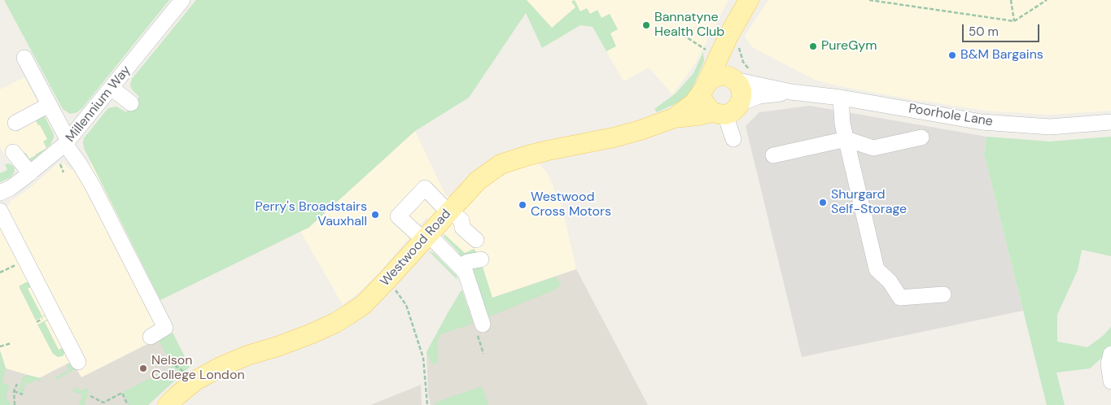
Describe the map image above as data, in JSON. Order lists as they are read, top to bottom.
{
  "streets": {
    "main road": ["Westwood Road"],
    "street": ["Millennium Way", "Poorhole Lane"]
  },
  "crossings": [
    ["Poorhole Lane", "Westwood Road"]
  ],
  "places": [
    "Bannatyne Health Club",
    "PureGym",
    "B&M Bargains",
    "Shurgard Self-Storage",
    "Westwood Cross Motors",
    "Perry's Broadstairs Vauxhall",
    "Nelson College London"
  ],
  "scale_bar": "50 m"
}
